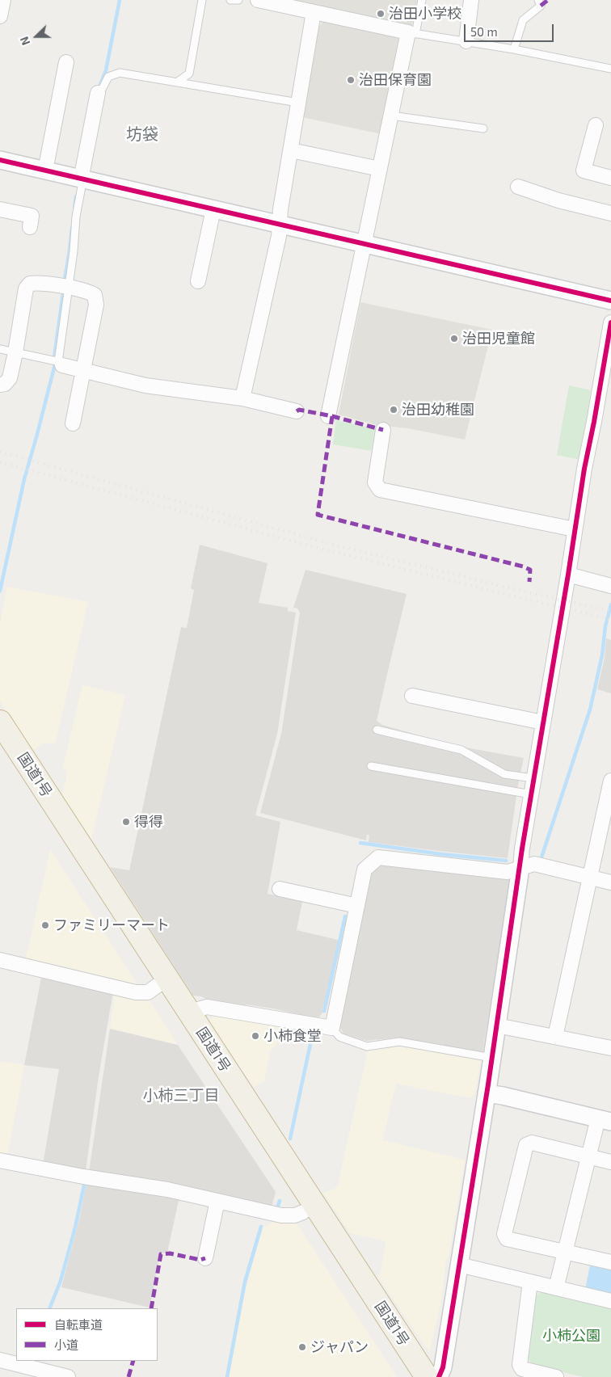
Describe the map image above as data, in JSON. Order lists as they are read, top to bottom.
{
  "streets": {
    "highway": ["国道1号"]
  },
  "districts": ["坊袋", "小柿三丁目"],
  "parks": ["小柿公園"],
  "places": [
    "治田小学校",
    "治田保育園",
    "治田児童館",
    "治田幼稚園",
    "得得",
    "ファミリーマート",
    "小柿食堂",
    "ジャパン"
  ],
  "legend": ["自転車道", "小道"],
  "scale_bar": "50 m",
  "north": "left"
}
